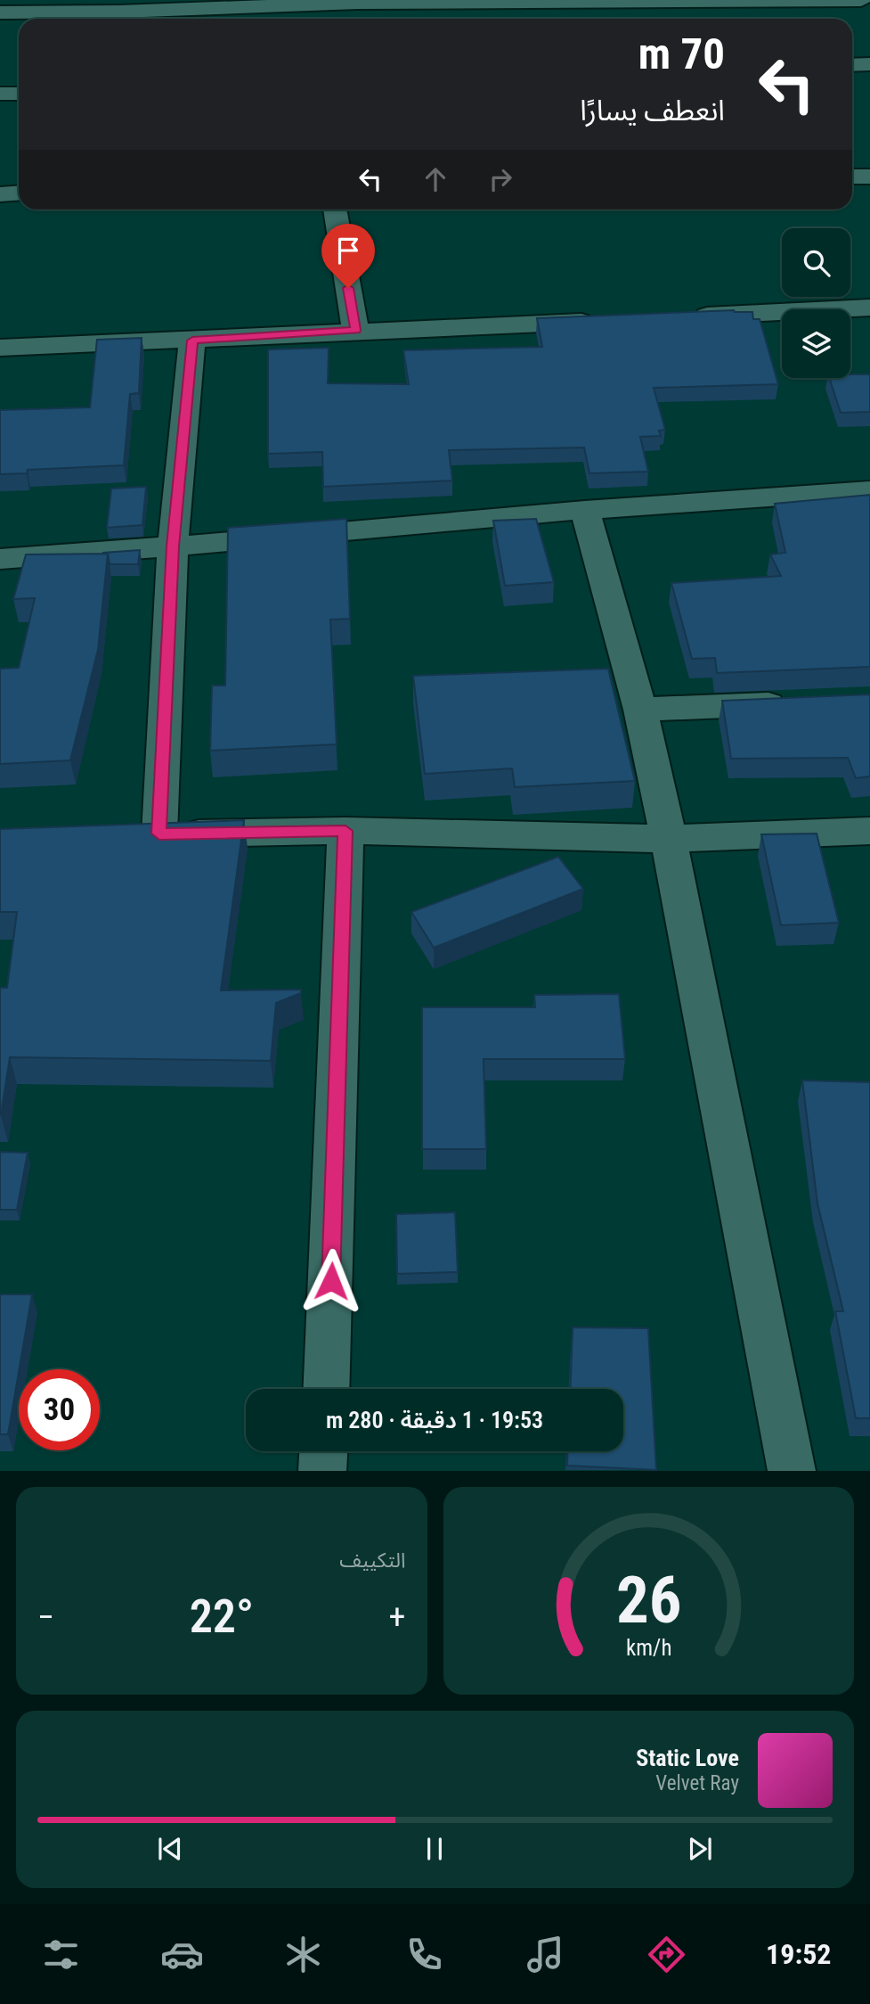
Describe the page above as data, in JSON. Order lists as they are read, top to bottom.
{
  "page": {
    "turn": ["70 m", "انعطف يسارًا"],
    "limit": "30",
    "trip": "19:53 · 1 دقيقة · 280 m",
    "tile": "التكييف",
    "heat": ["−", "22°", "+"],
    "song": ["Static Love", "Velvet Ray"],
    "tabs": "19:52",
    "gauge": ["26", "km/h"]
  }
}
